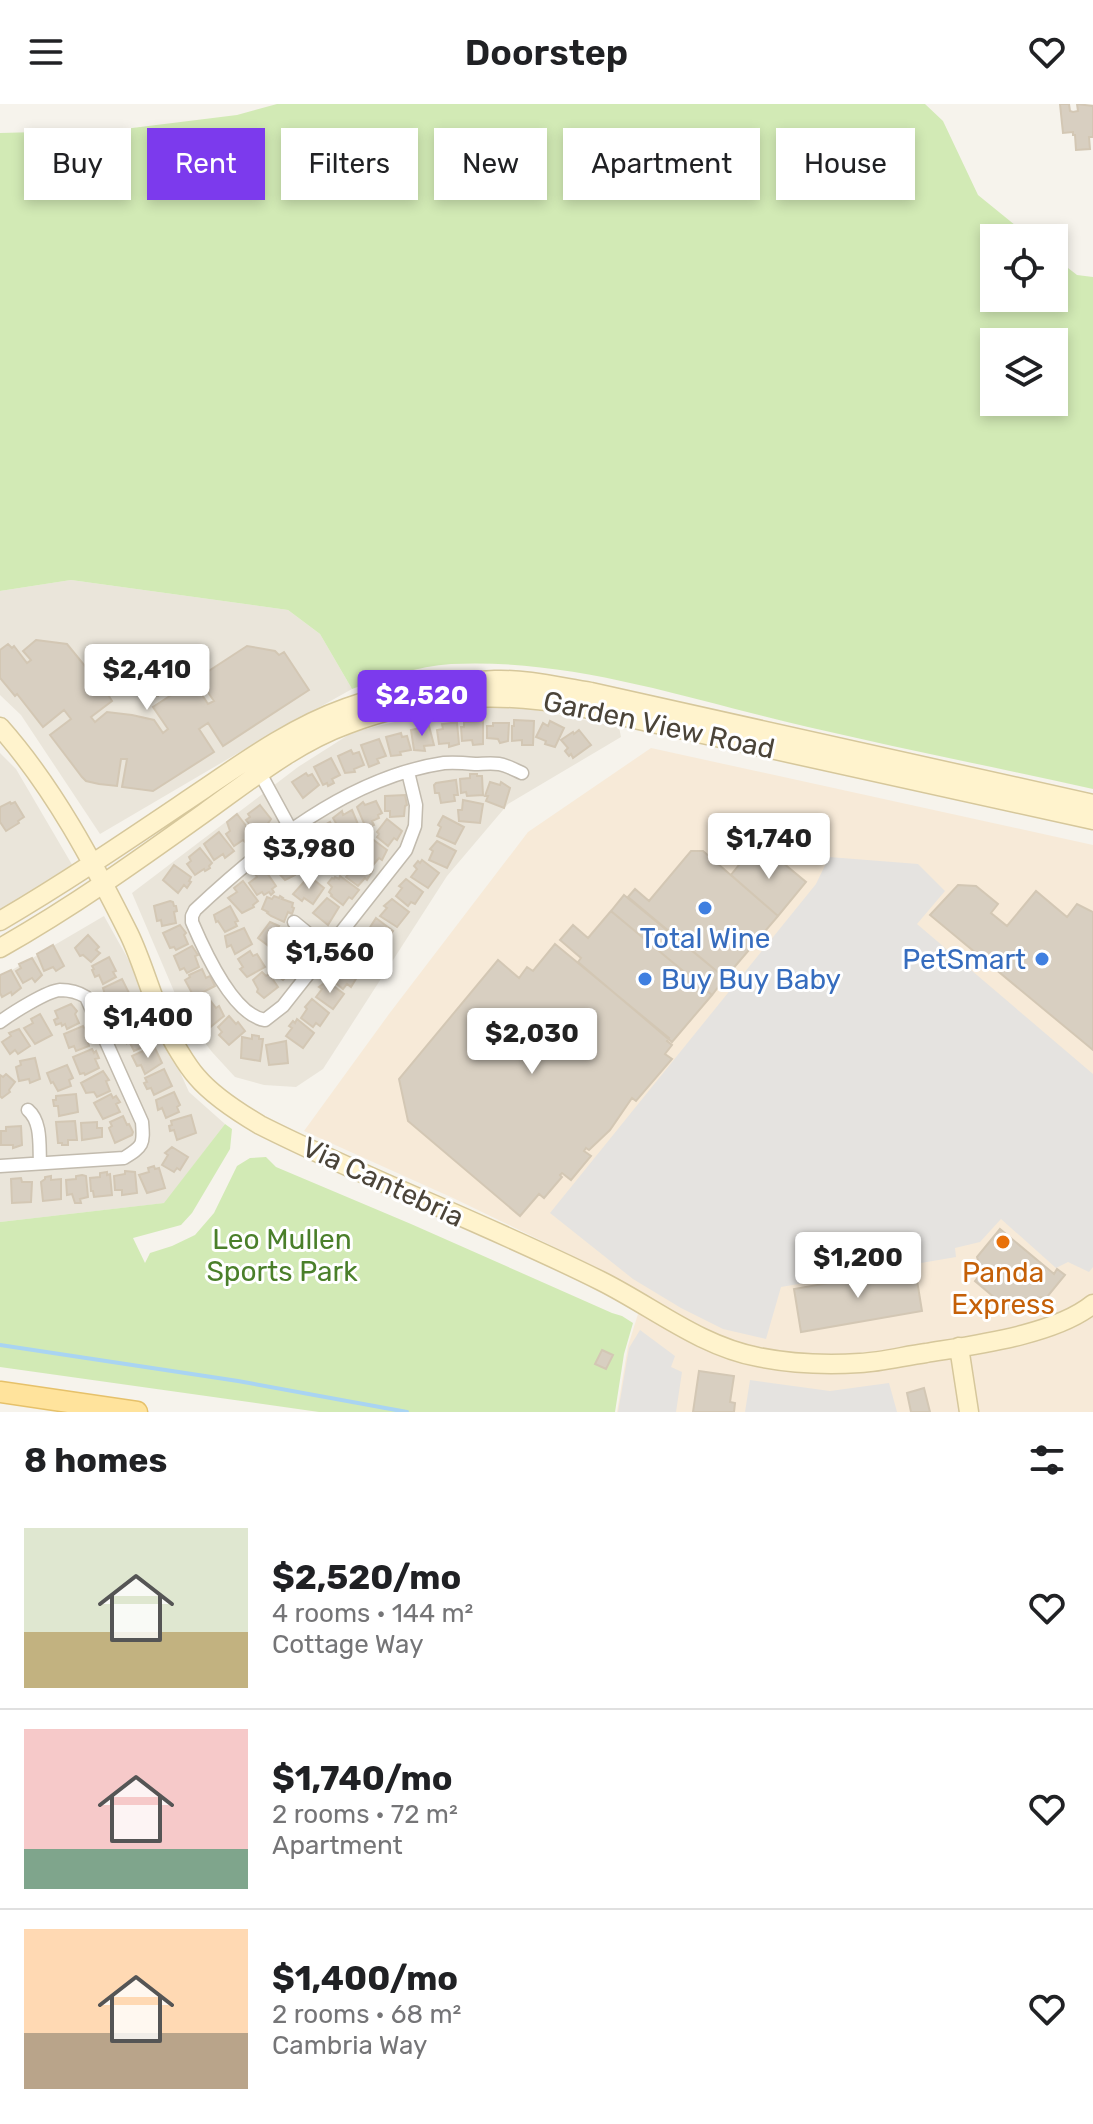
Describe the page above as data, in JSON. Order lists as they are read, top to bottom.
{
  "streets": {
    "main road": ["Garden View Road", "Via Cantebria"]
  },
  "crossings": [
    ["Garden View Road", "Via Cantebria"]
  ],
  "parks": ["Leo Mullen Sports Park"],
  "places": [
    "Total Wine",
    "PetSmart",
    "Buy Buy Baby",
    "Panda Express"
  ],
  "page": {
    "header": "Doorstep",
    "chip": [
      "Buy",
      "Rent",
      "Filters",
      "New",
      "Apartment",
      "House"
    ],
    "price": [
      "$2,410",
      "$2,520",
      "$1,740",
      "$3,980",
      "$1,560",
      "$1,400",
      "$2,030",
      "$1,200"
    ],
    "heading": "8 homes",
    "list": [
      {
        "name": "$2,520/mo",
        "note": "4 rooms · 144 m² · Cottage Way"
      },
      {
        "name": "$1,740/mo",
        "note": "2 rooms · 72 m² · Apartment"
      },
      {
        "name": "$1,400/mo",
        "note": "2 rooms · 68 m² · Cambria Way"
      }
    ]
  }
}
